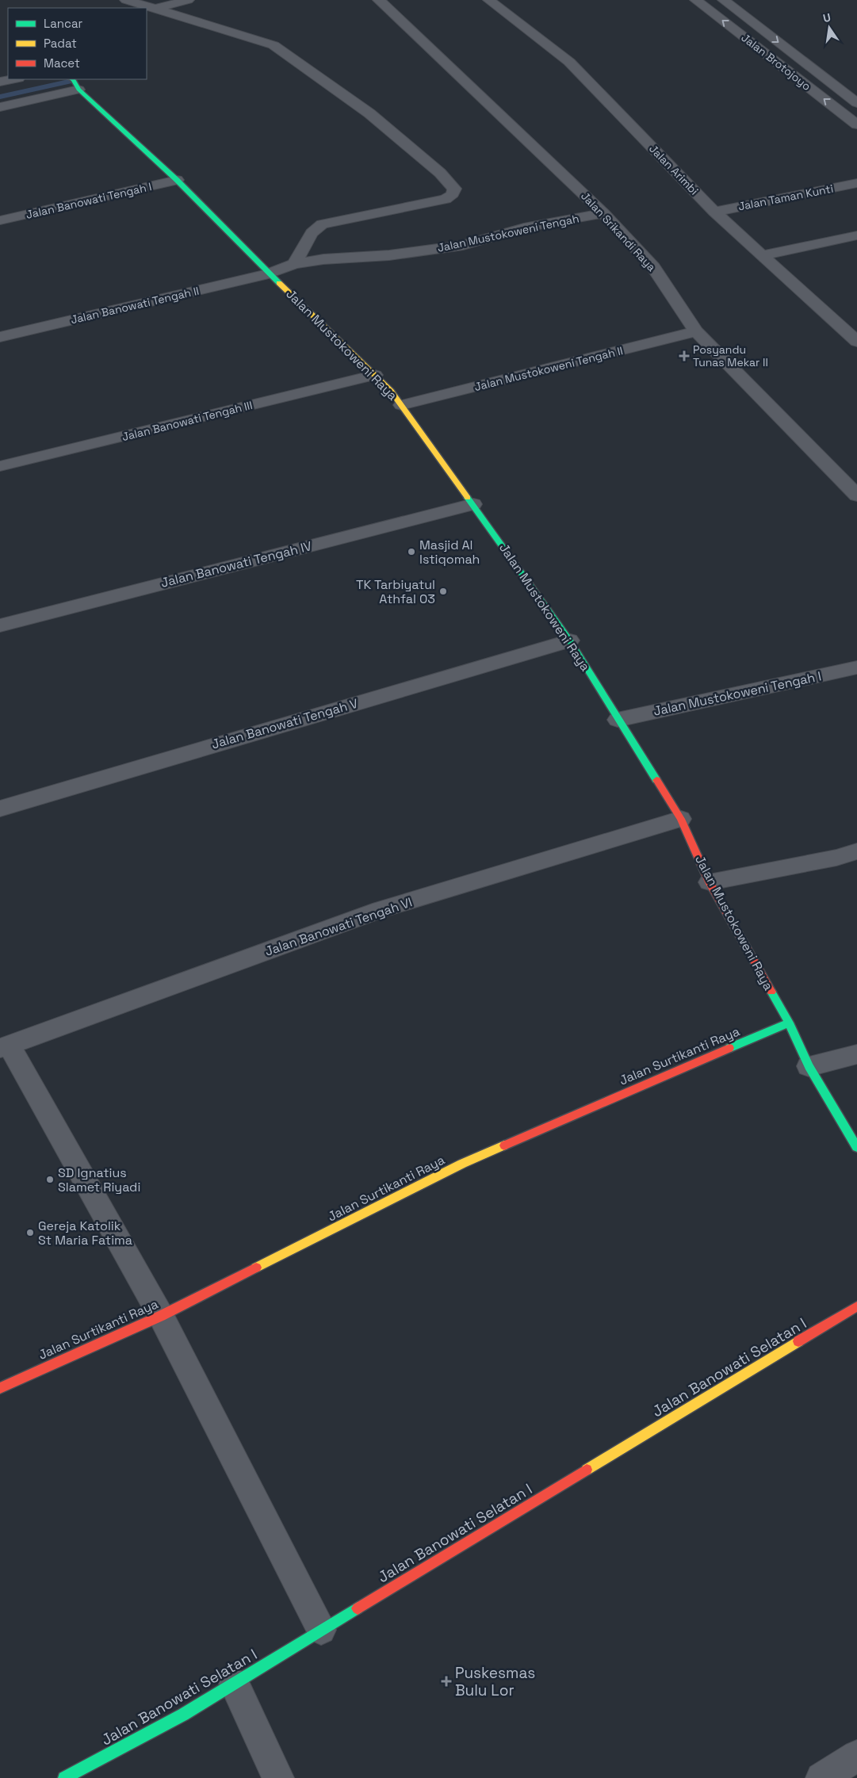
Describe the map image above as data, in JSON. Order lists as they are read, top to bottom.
{
  "streets": {
    "street": [
      "Jalan Brotojoyo",
      "Jalan Arimbi",
      "Jalan Taman Kunti",
      "Jalan Banowati Tengah I",
      "Jalan Srikandi Raya",
      "Jalan Mustokoweni Tengah",
      "Jalan Banowati Tengah II",
      "Jalan Mustokoweni Raya",
      "Jalan Mustokoweni Tengah II",
      "Jalan Banowati Tengah III",
      "Jalan Banowati Tengah IV",
      "Jalan Mustokoweni Tengah I",
      "Jalan Banowati Tengah V",
      "Jalan Banowati Tengah VI",
      "Jalan Surtikanti Raya",
      "Jalan Banowati Selatan I"
    ]
  },
  "crossings": [
    ["Jalan Arimbi", "Jalan Taman Kunti"],
    ["Jalan Banowati Tengah I", "Jalan Mustokoweni Raya"],
    ["Jalan Srikandi Raya", "Jalan Mustokoweni Tengah"],
    ["Jalan Srikandi Raya", "Jalan Mustokoweni Tengah II"],
    ["Jalan Banowati Tengah II", "Jalan Mustokoweni Raya"],
    ["Jalan Mustokoweni Raya", "Jalan Mustokoweni Tengah II"],
    ["Jalan Mustokoweni Raya", "Jalan Banowati Tengah III"],
    ["Jalan Mustokoweni Raya", "Jalan Banowati Tengah IV"],
    ["Jalan Mustokoweni Raya", "Jalan Mustokoweni Tengah I"],
    ["Jalan Mustokoweni Raya", "Jalan Banowati Tengah V"],
    ["Jalan Mustokoweni Raya", "Jalan Banowati Tengah VI"],
    ["Jalan Mustokoweni Raya", "Jalan Surtikanti Raya"]
  ],
  "places": {
    "health": ["Posyandu Tunas Mekar II", "Puskesmas Bulu Lor"],
    "other": [
      "Masjid Al Istiqomah",
      "TK Tarbiyatul Athfal 03",
      "SD Ignatius Slamet Riyadi",
      "Gereja Katolik St Maria Fatima"
    ]
  },
  "legend": ["Lancar", "Padat", "Macet"],
  "north": "top"
}
